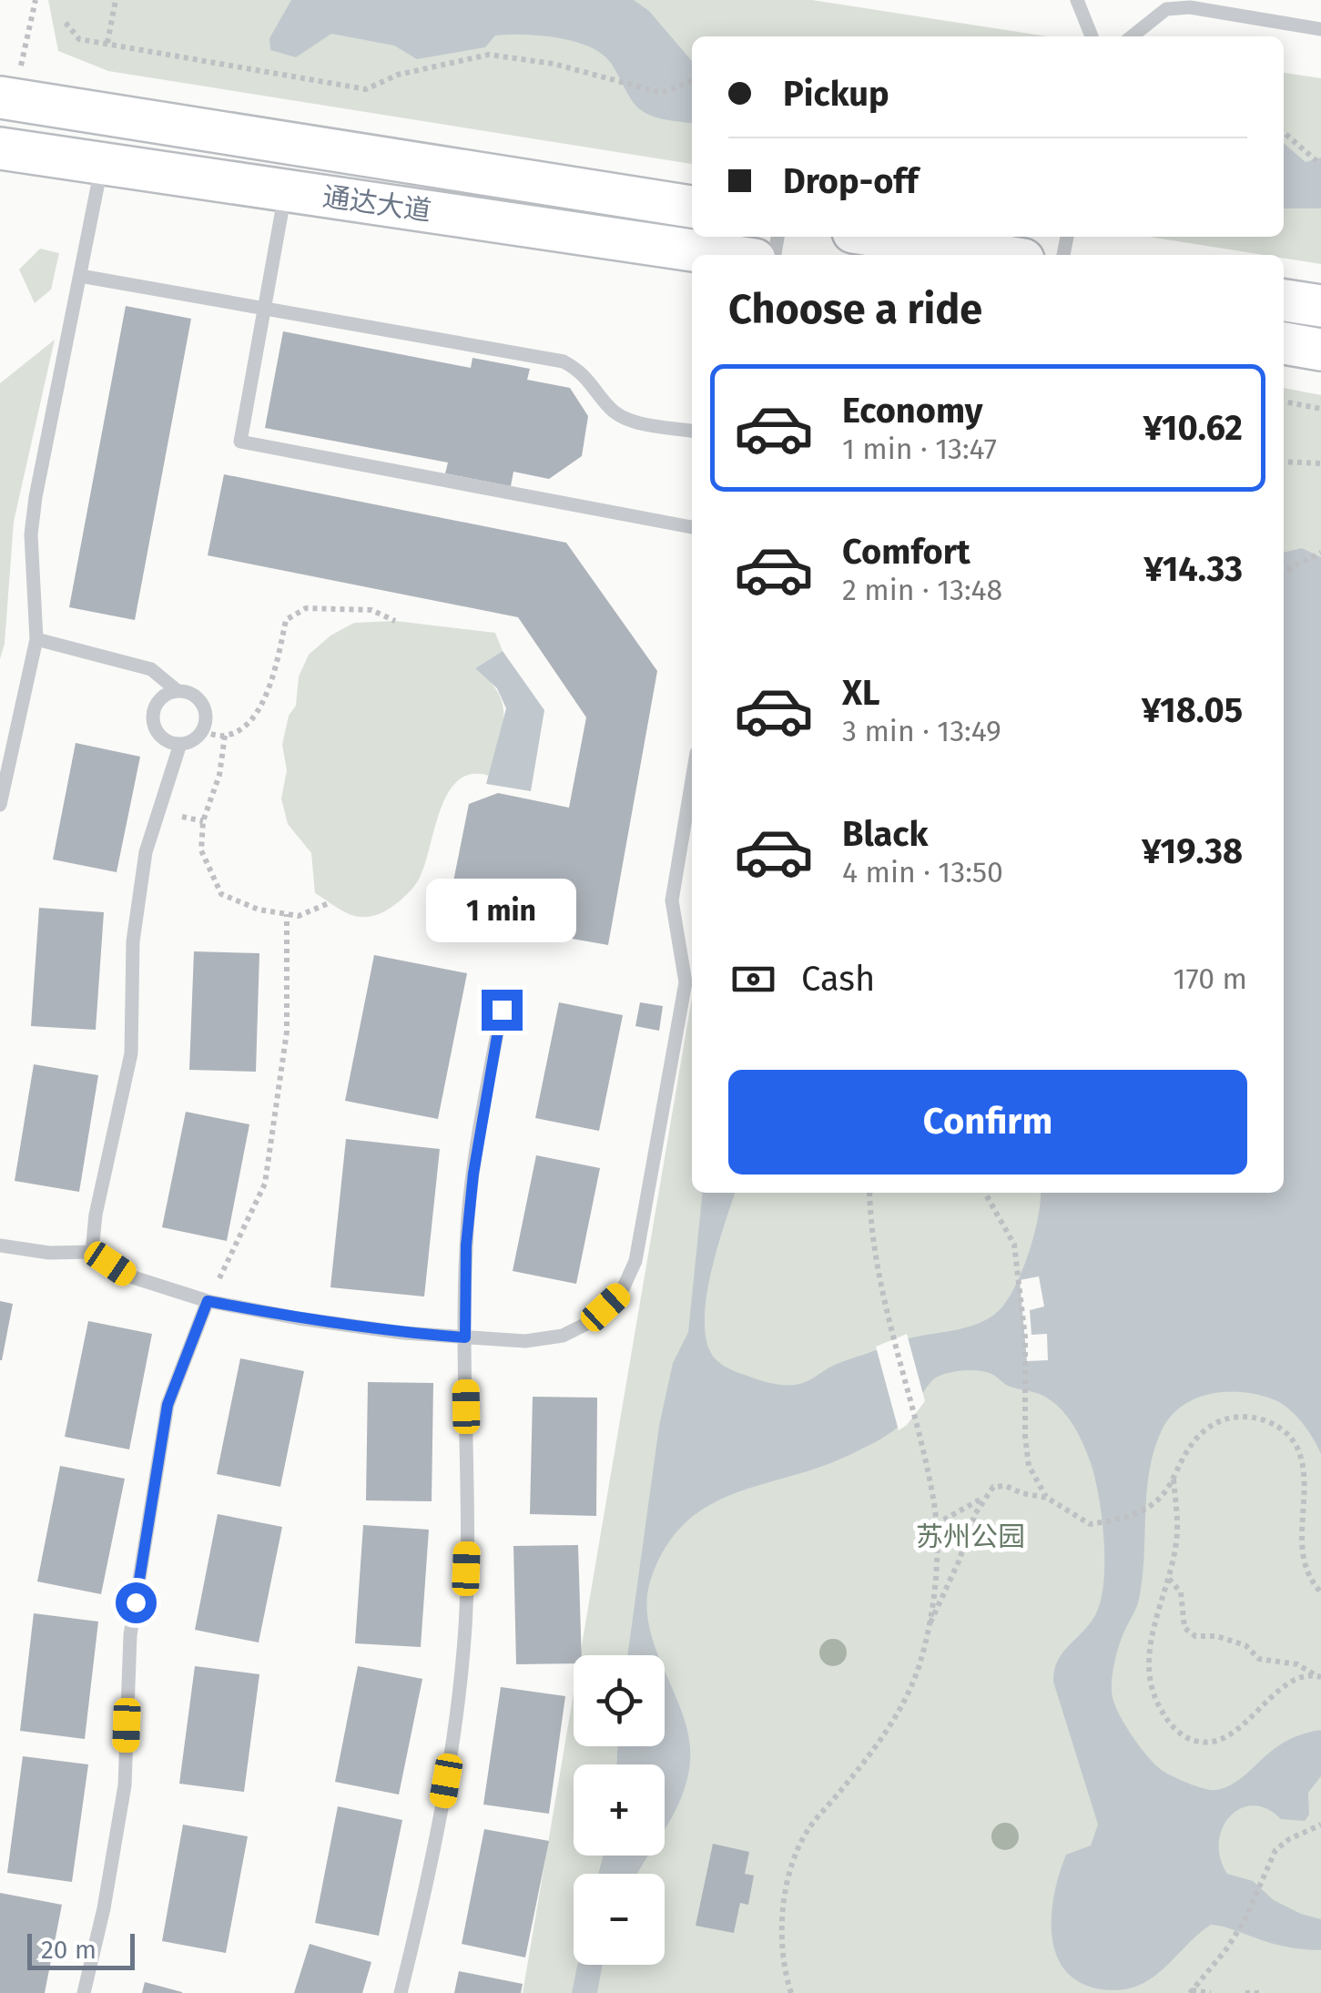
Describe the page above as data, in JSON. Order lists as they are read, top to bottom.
{
  "streets": {
    "main road": ["通达大道"]
  },
  "parks": ["苏州公园"],
  "scale_bar": "20 m",
  "page": {
    "banner": ["Pickup", "Drop-off"],
    "heading": "Choose a ride",
    "list": [
      {
        "name": "Economy",
        "note": "1 min · 13:47",
        "value": "¥10.62"
      },
      {
        "name": "Comfort",
        "note": "2 min · 13:48",
        "value": "¥14.33"
      },
      {
        "name": "XL",
        "note": "3 min · 13:49",
        "value": "¥18.05"
      },
      {
        "name": "Black",
        "note": "4 min · 13:50",
        "value": "¥19.38"
      }
    ],
    "bubble": "1 min",
    "pay": ["Cash", "170 m"],
    "buttons": "Confirm",
    "map_buttons": ["+", "−"],
    "scale": "20 m"
  }
}
